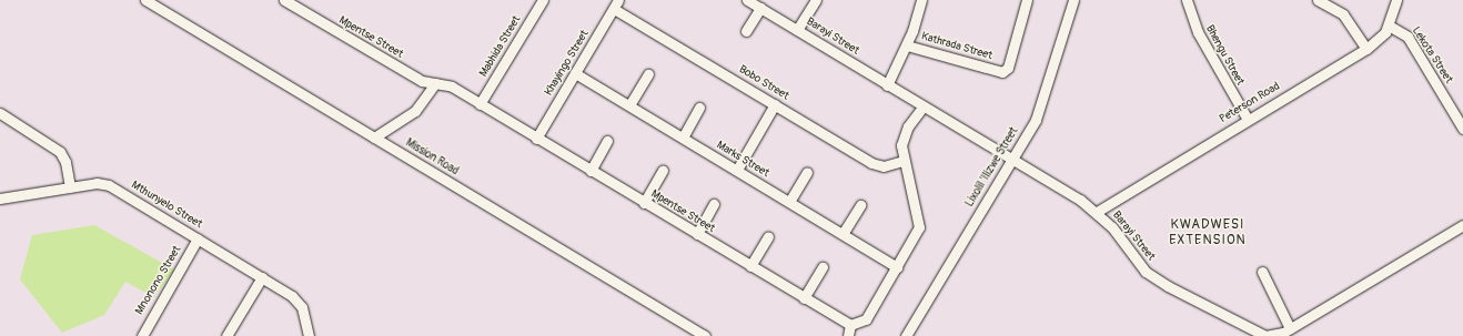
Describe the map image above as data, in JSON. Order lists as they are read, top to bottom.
{
  "streets": {
    "street": [
      "Barayi Street",
      "Mpentse Street",
      "Mabhida Street",
      "Kathrada Street",
      "Bhengu Street",
      "Lekota Street",
      "Khayingo Street",
      "Bobo Street",
      "Peterson Road",
      "Mission Road",
      "Marks Street",
      "Lixolil 'Ilizwe Street",
      "Mthunyelo Street",
      "Mnonono Street"
    ]
  },
  "crossings": [
    ["Barayi Street", "Kathrada Street"],
    ["Barayi Street", "Peterson Road"],
    ["Barayi Street", "Lixolil 'Ilizwe Street"],
    ["Mpentse Street", "Mabhida Street"],
    ["Mpentse Street", "Khayingo Street"],
    ["Bhengu Street", "Peterson Road"],
    ["Lekota Street", "Peterson Road"],
    ["Khayingo Street", "Bobo Street"],
    ["Khayingo Street", "Marks Street"],
    ["Mthunyelo Street", "Mnonono Street"]
  ],
  "districts": ["KWADWESI EXTENSION"]
}
